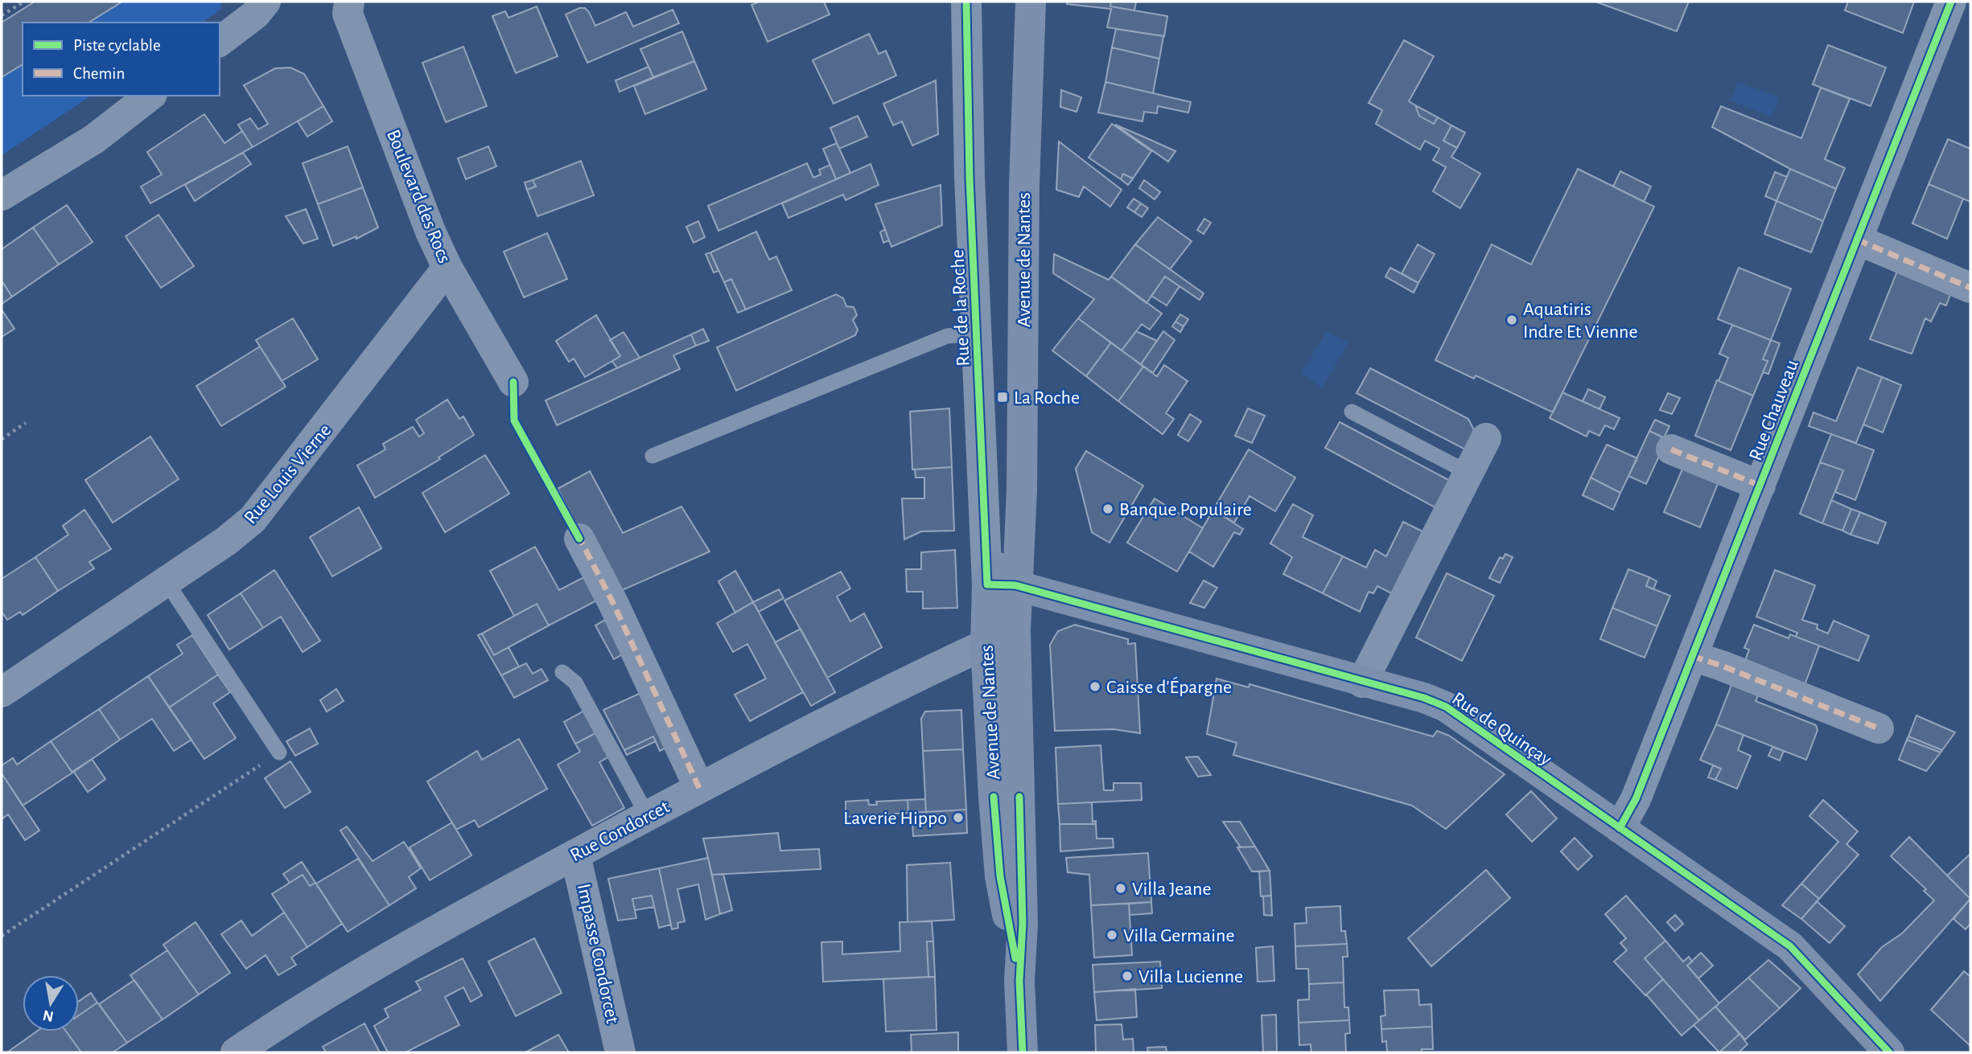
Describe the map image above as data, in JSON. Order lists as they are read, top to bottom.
{
  "streets": {
    "main road": ["Avenue de Nantes", "Rue de Quinçay"],
    "street": [
      "Boulevard des Rocs",
      "Rue de la Roche",
      "Rue Chauveau",
      "Rue Louis Vierne",
      "Rue Condorcet",
      "Impasse Condorcet"
    ]
  },
  "crossings": [
    ["Boulevard des Rocs", "Rue Louis Vierne"],
    ["Avenue de Nantes", "Rue de la Roche"],
    ["Avenue de Nantes", "Rue de Quinçay"],
    ["Avenue de Nantes", "Rue Condorcet"],
    ["Rue de la Roche", "Rue de Quinçay"],
    ["Rue Chauveau", "Rue de Quinçay"],
    ["Rue Condorcet", "Impasse Condorcet"]
  ],
  "places": {
    "other": [
      "Aquatiris Indre Et Vienne",
      "Banque Populaire",
      "Caisse d'Épargne",
      "Laverie Hippo",
      "Villa Jeane",
      "Villa Germaine",
      "Villa Lucienne"
    ],
    "transit": ["La Roche"]
  },
  "legend": ["Piste cyclable", "Chemin"],
  "north": "bottom"
}
